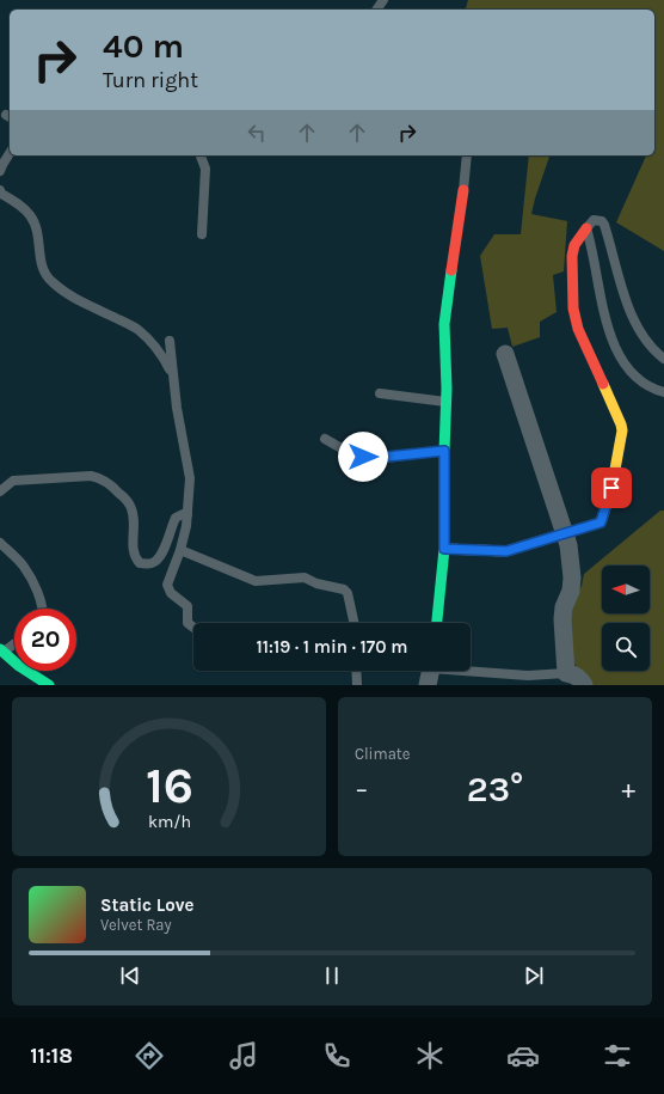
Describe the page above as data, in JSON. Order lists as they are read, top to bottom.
{
  "north": "left",
  "page": {
    "turn": ["40 m", "Turn right"],
    "limit": "20",
    "trip": "11:19 · 1 min · 170 m",
    "tile": "Climate",
    "heat": ["−", "23°", "+"],
    "song": ["Static Love", "Velvet Ray"],
    "tabs": "11:18",
    "gauge": ["16", "km/h"]
  }
}
